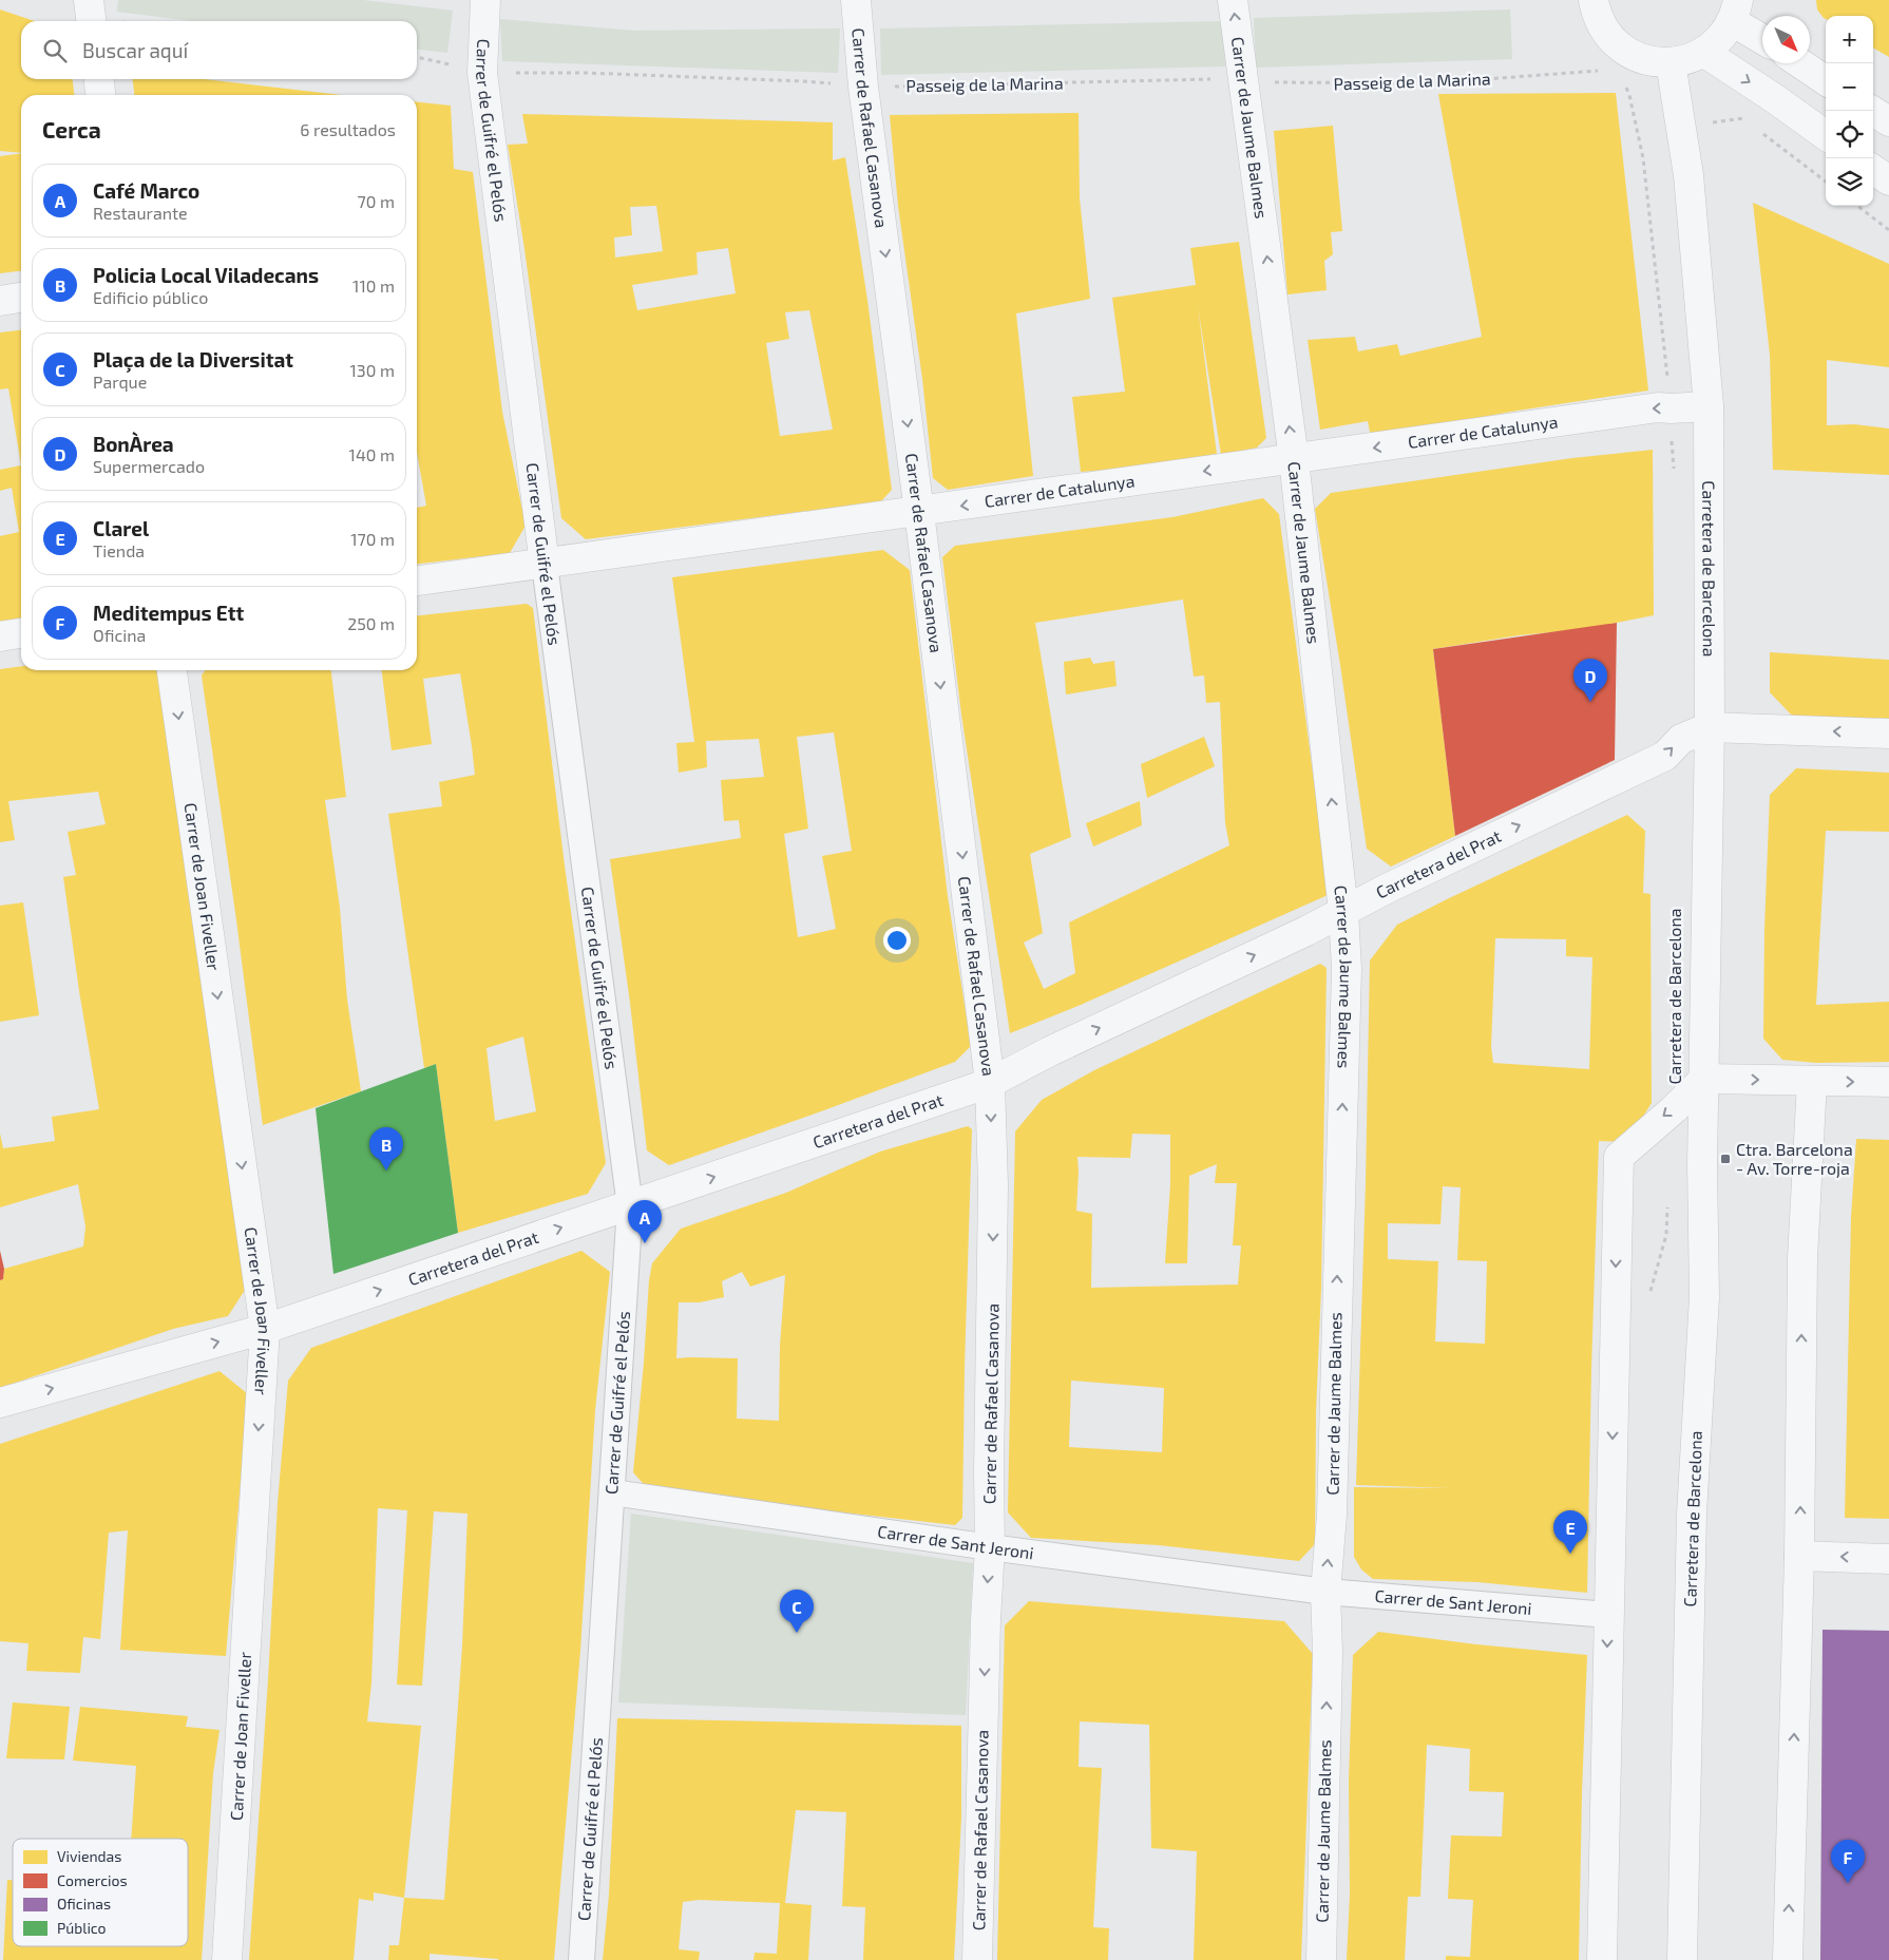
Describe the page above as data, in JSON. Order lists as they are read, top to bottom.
{
  "streets": {
    "street": [
      "Carrer de Jaume Balmes",
      "Carrer de Rafael Casanova",
      "Carrer de Guifré el Pelós",
      "Carrer de Catalunya",
      "Carretera de Barcelona",
      "Carretera del Prat",
      "Carrer de Joan Fiveller",
      "Carrer de Sant Jeroni"
    ],
    "path": ["Passeig de la Marina"]
  },
  "crossings": [
    ["Passeig de la Marina", "Carrer de Jaume Balmes"],
    ["Passeig de la Marina", "Carrer de Rafael Casanova"],
    ["Passeig de la Marina", "Carrer de Guifré el Pelós"],
    ["Carrer de Jaume Balmes", "Carrer de Catalunya"],
    ["Carrer de Jaume Balmes", "Carretera del Prat"],
    ["Carrer de Jaume Balmes", "Carrer de Sant Jeroni"],
    ["Carrer de Rafael Casanova", "Carrer de Catalunya"],
    ["Carrer de Rafael Casanova", "Carretera del Prat"],
    ["Carrer de Rafael Casanova", "Carrer de Sant Jeroni"],
    ["Carrer de Guifré el Pelós", "Carrer de Catalunya"],
    ["Carrer de Guifré el Pelós", "Carretera del Prat"],
    ["Carrer de Guifré el Pelós", "Carrer de Sant Jeroni"],
    ["Carrer de Catalunya", "Carretera de Barcelona"],
    ["Carretera de Barcelona", "Carretera del Prat"],
    ["Carretera de Barcelona", "Carrer de Sant Jeroni"],
    ["Carretera del Prat", "Carrer de Joan Fiveller"]
  ],
  "one_way": [
    "Carrer de Jaume Balmes",
    "Carrer de Rafael Casanova",
    "Carrer de Catalunya",
    "Carretera del Prat",
    "Carrer de Joan Fiveller"
  ],
  "places": {
    "transit": ["Ctra. Barcelona - Av. Torre-roja"]
  },
  "legend": [
    "Viviendas",
    "Comercios",
    "Oficinas",
    "Público"
  ],
  "north": "bottom right",
  "page": {
    "map_buttons": ["+", "−"],
    "search": "Buscar aquí",
    "heading": ["Cerca", "6 resultados"],
    "list": [
      {
        "mark": "A",
        "name": "Café Marco",
        "note": "Restaurante",
        "value": "70 m"
      },
      {
        "mark": "B",
        "name": "Policia Local Viladecans",
        "note": "Edificio público",
        "value": "110 m"
      },
      {
        "mark": "C",
        "name": "Plaça de la Diversitat",
        "note": "Parque",
        "value": "130 m"
      },
      {
        "mark": "D",
        "name": "BonÀrea",
        "note": "Supermercado",
        "value": "140 m"
      },
      {
        "mark": "E",
        "name": "Clarel",
        "note": "Tienda",
        "value": "170 m"
      },
      {
        "mark": "F",
        "name": "Meditempus Ett",
        "note": "Oficina",
        "value": "250 m"
      }
    ],
    "pins": [
      "D",
      "B",
      "A",
      "E",
      "C",
      "F"
    ]
  }
}
